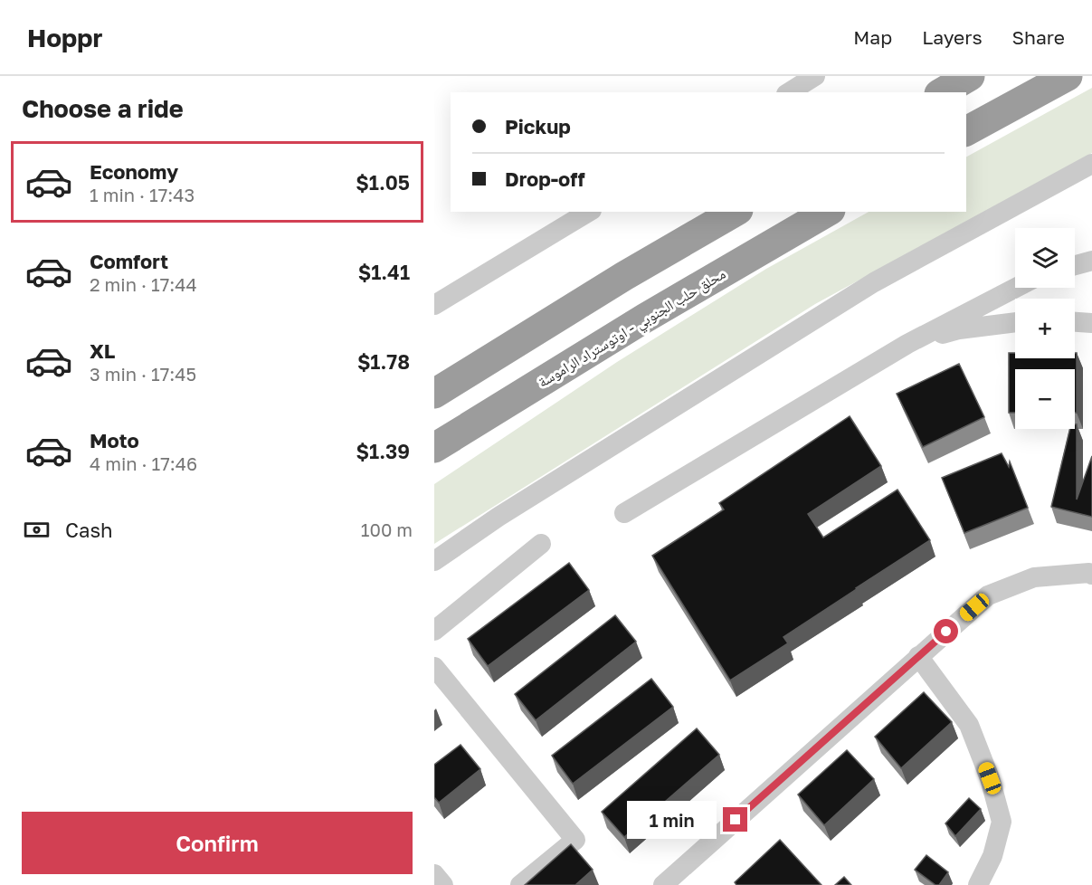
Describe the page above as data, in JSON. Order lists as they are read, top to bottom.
{
  "streets": {
    "highway": ["محلق حلب الجنوبي - اوتوستراد الراموسة"]
  },
  "page": {
    "header": "Hoppr",
    "nav": ["Map", "Layers", "Share"],
    "heading": "Choose a ride",
    "banner": ["Pickup", "Drop-off"],
    "list": [
      {
        "name": "Economy",
        "note": "1 min · 17:43",
        "value": "$1.05"
      },
      {
        "name": "Comfort",
        "note": "2 min · 17:44",
        "value": "$1.41"
      },
      {
        "name": "XL",
        "note": "3 min · 17:45",
        "value": "$1.78"
      },
      {
        "name": "Moto",
        "note": "4 min · 17:46",
        "value": "$1.39"
      }
    ],
    "map_buttons": ["+", "−"],
    "pay": ["Cash", "100 m"],
    "buttons": "Confirm",
    "bubble": "1 min"
  }
}
